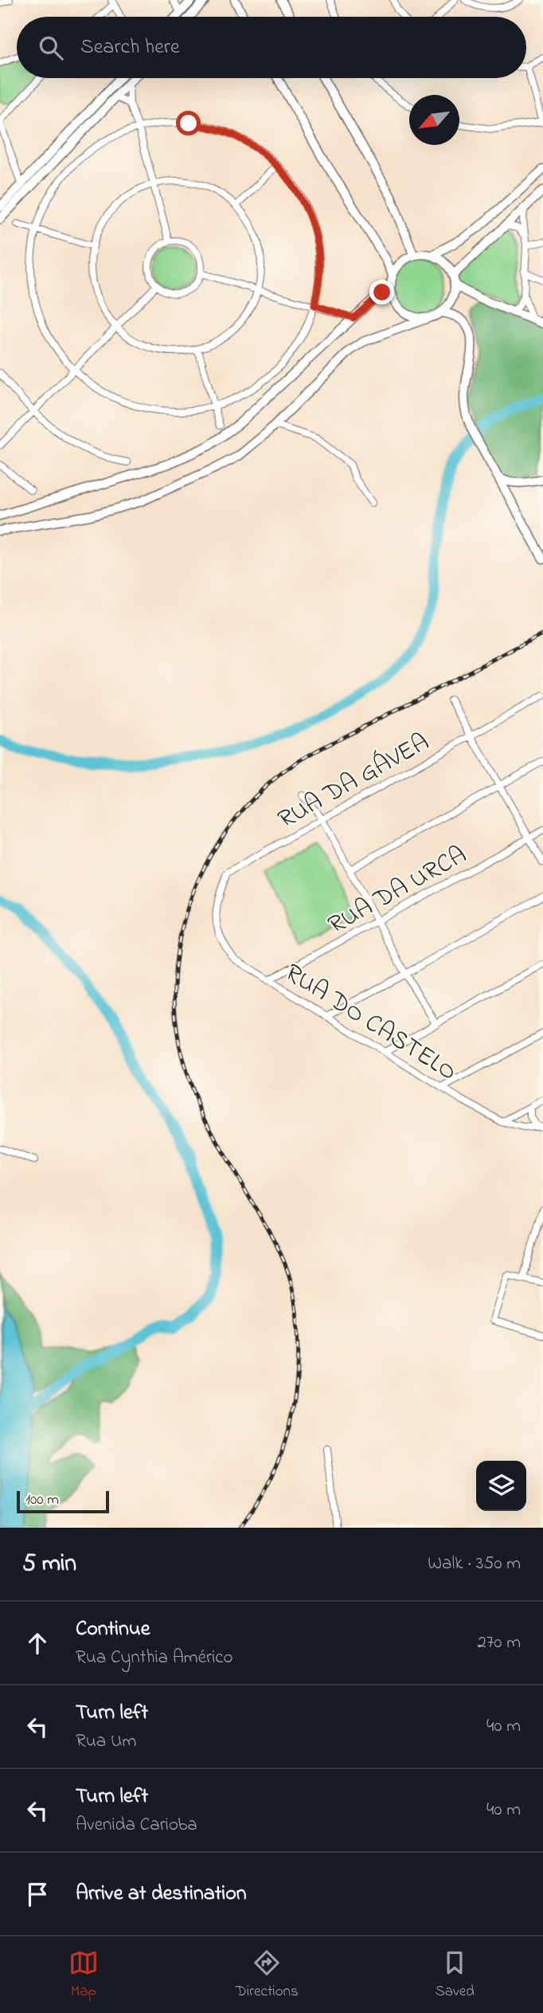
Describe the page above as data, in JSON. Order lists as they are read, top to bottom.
{
  "streets": {
    "street": ["RUA DA GÁVEA", "RUA DA URCA", "RUA DO CASTELO"]
  },
  "crossings": [
    ["RUA DA GÁVEA", "RUA DO CASTELO"],
    ["RUA DA URCA", "RUA DO CASTELO"]
  ],
  "scale_bar": "100 m",
  "north": "bottom left",
  "page": {
    "search": "Search here",
    "scale": "100 m",
    "heading": ["5 min", "Walk · 350 m"],
    "list": [
      ["Continue", "Rua Cynthia Américo", "270 m"],
      ["Turn left", "Rua Um", "40 m"],
      ["Turn left", "Avenida Carioba", "40 m"],
      "Arrive at destination"
    ],
    "nav": ["Map", "Directions", "Saved"]
  }
}
